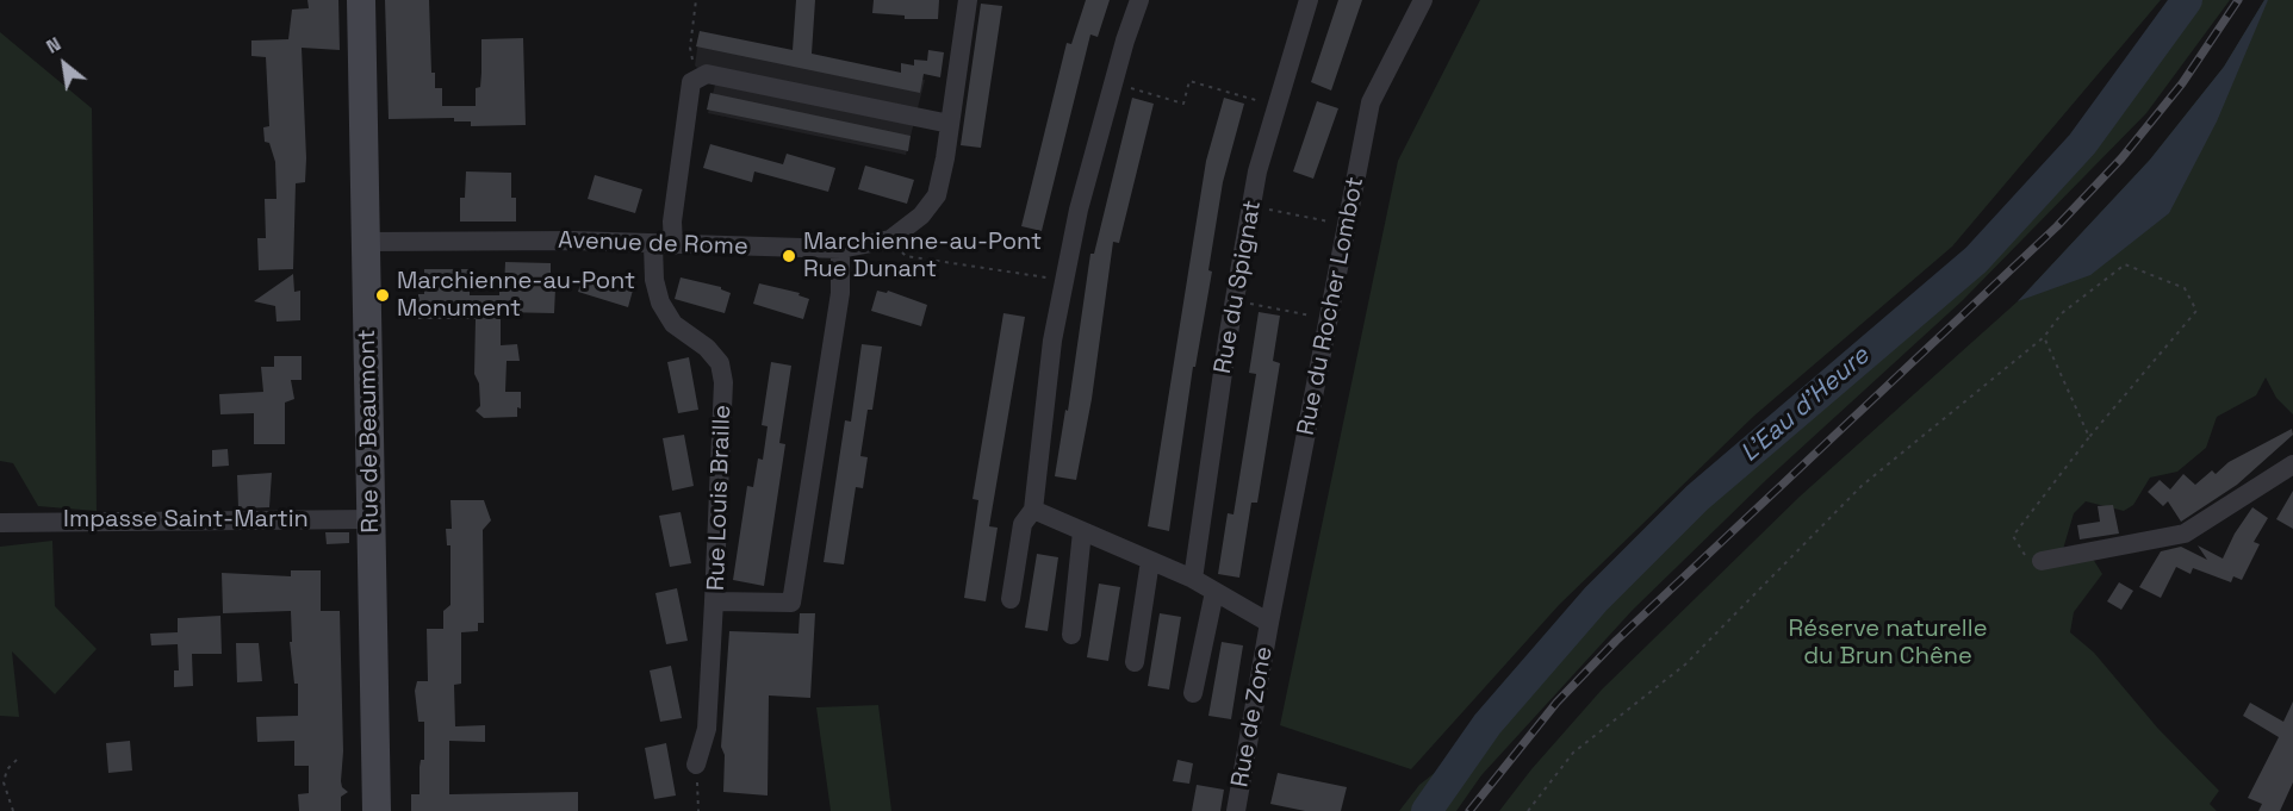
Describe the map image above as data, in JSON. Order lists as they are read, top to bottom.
{
  "streets": {
    "main road": ["Rue de Beaumont"],
    "street": [
      "Avenue de Rome",
      "Rue du Spignat",
      "Rue du Rocher Lombot",
      "Rue Louis Braille",
      "Impasse Saint-Martin",
      "Rue de Zone"
    ]
  },
  "crossings": [
    ["Avenue de Rome", "Rue de Beaumont"],
    ["Avenue de Rome", "Rue Louis Braille"],
    ["Rue du Rocher Lombot", "Rue de Zone"],
    ["Rue de Beaumont", "Impasse Saint-Martin"]
  ],
  "water": ["L'Eau d'Heure"],
  "parks": ["Réserve naturelle du Brun Chêne"],
  "places": ["Marchienne-au-Pont Rue Dunant", "Marchienne-au-Pont Monument"],
  "north": "top left"
}
